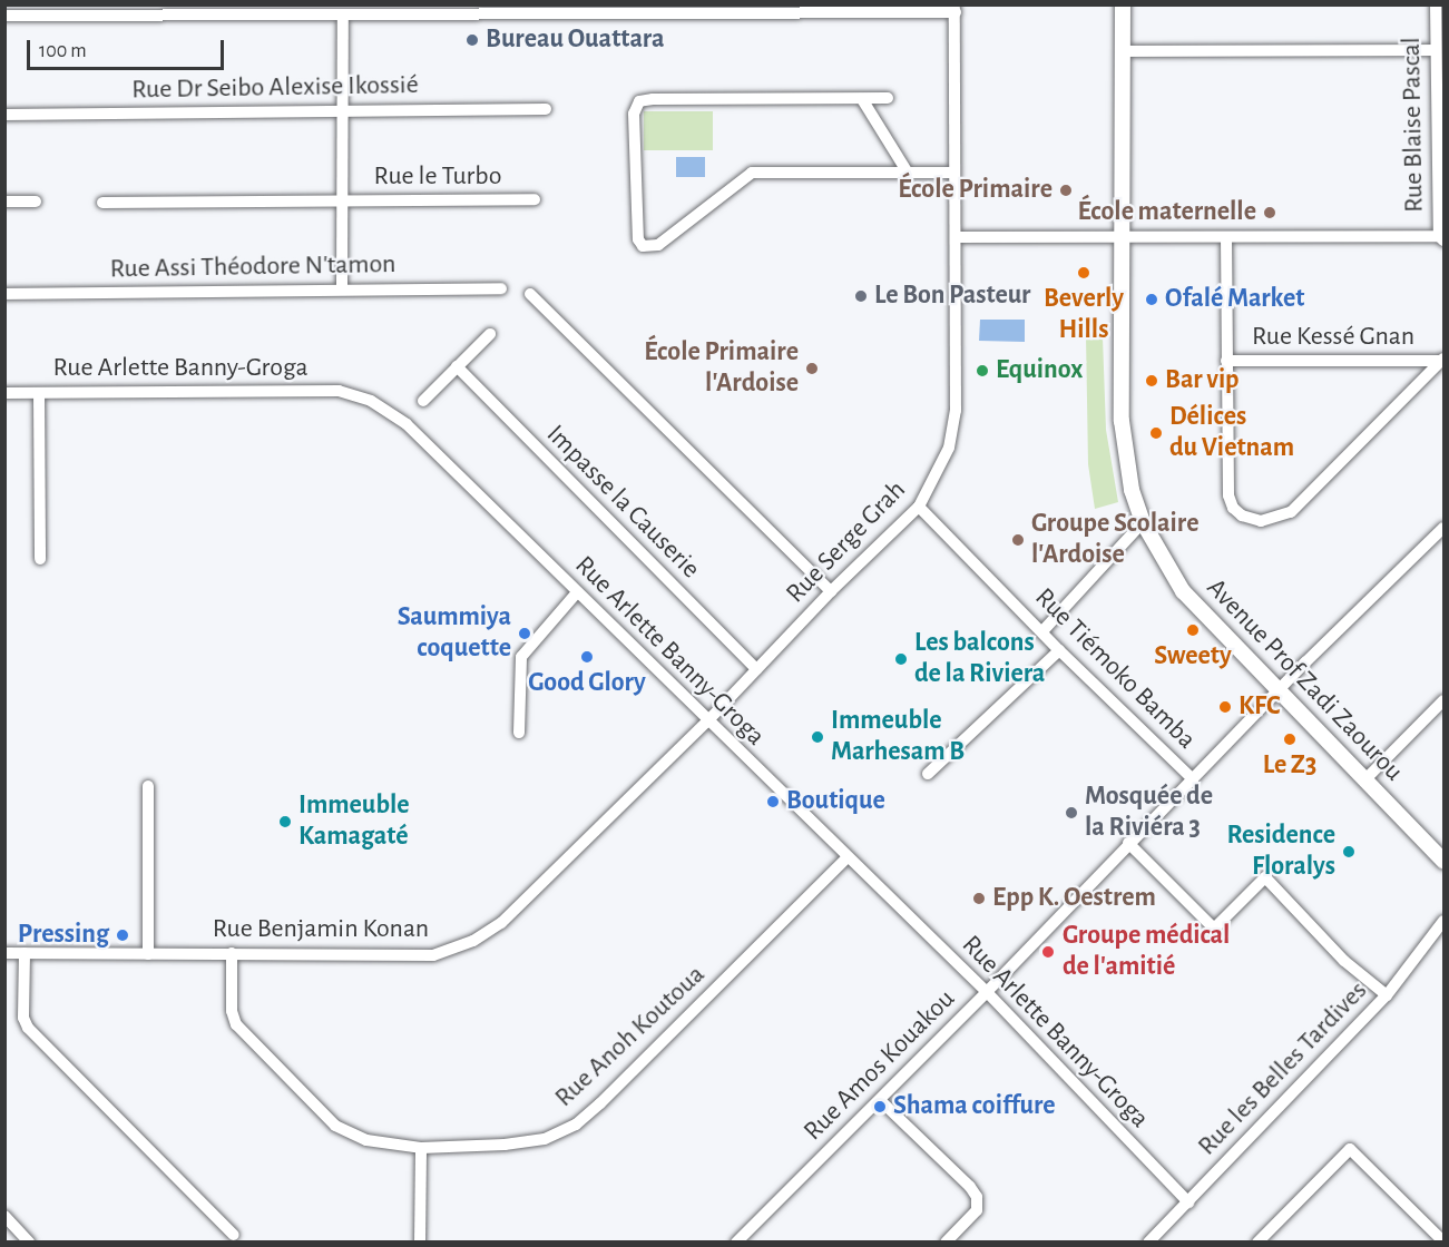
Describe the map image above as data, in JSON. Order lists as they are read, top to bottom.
{
  "streets": {
    "main road": ["Avenue Prof Zadi Zaourou"],
    "street": [
      "Rue Dr Seibo Alexise Ikossié",
      "Rue Blaise Pascal",
      "Rue le Turbo",
      "Rue Assi Théodore N'tamon",
      "Rue Kessé Gnan",
      "Rue Arlette Banny-Groga",
      "Impasse la Causerie",
      "Rue Serge Grah",
      "Rue Tiémoko Bamba",
      "Rue Benjamin Konan",
      "Rue Anoh Koutoua",
      "Rue Amos Kouakou",
      "Rue les Belles Tardives"
    ]
  },
  "crossings": [
    ["Rue Arlette Banny-Groga", "Rue Serge Grah"],
    ["Rue Arlette Banny-Groga", "Rue Benjamin Konan"],
    ["Rue Arlette Banny-Groga", "Rue Anoh Koutoua"],
    ["Rue Arlette Banny-Groga", "Rue Amos Kouakou"],
    ["Rue Arlette Banny-Groga", "Rue les Belles Tardives"],
    ["Impasse la Causerie", "Rue Serge Grah"],
    ["Rue Serge Grah", "Rue Tiémoko Bamba"],
    ["Rue Serge Grah", "Rue Benjamin Konan"],
    ["Rue Tiémoko Bamba", "Rue Amos Kouakou"],
    ["Avenue Prof Zadi Zaourou", "Rue Amos Kouakou"],
    ["Rue Benjamin Konan", "Rue Anoh Koutoua"]
  ],
  "places": [
    "Bureau Ouattara",
    "École Primaire",
    "École maternelle",
    "Beverly Hills",
    "Le Bon Pasteur",
    "Ofalé Market",
    "École Primaire l'Ardoise",
    "Equinox",
    "Bar vip",
    "Délices du Vietnam",
    "Groupe Scolaire l'Ardoise",
    "Sweety",
    "Saummiya coquette",
    "Good Glory",
    "Les balcons de la Riviera",
    "KFC",
    "Immeuble Marhesam B",
    "Le Z3",
    "Boutique",
    "Mosquée de la Riviéra 3",
    "Immeuble Kamagaté",
    "Residence Floralys",
    "Epp K. Oestrem",
    "Pressing",
    "Groupe médical de l'amitié",
    "Shama coiffure"
  ],
  "scale_bar": "100 m"
}
